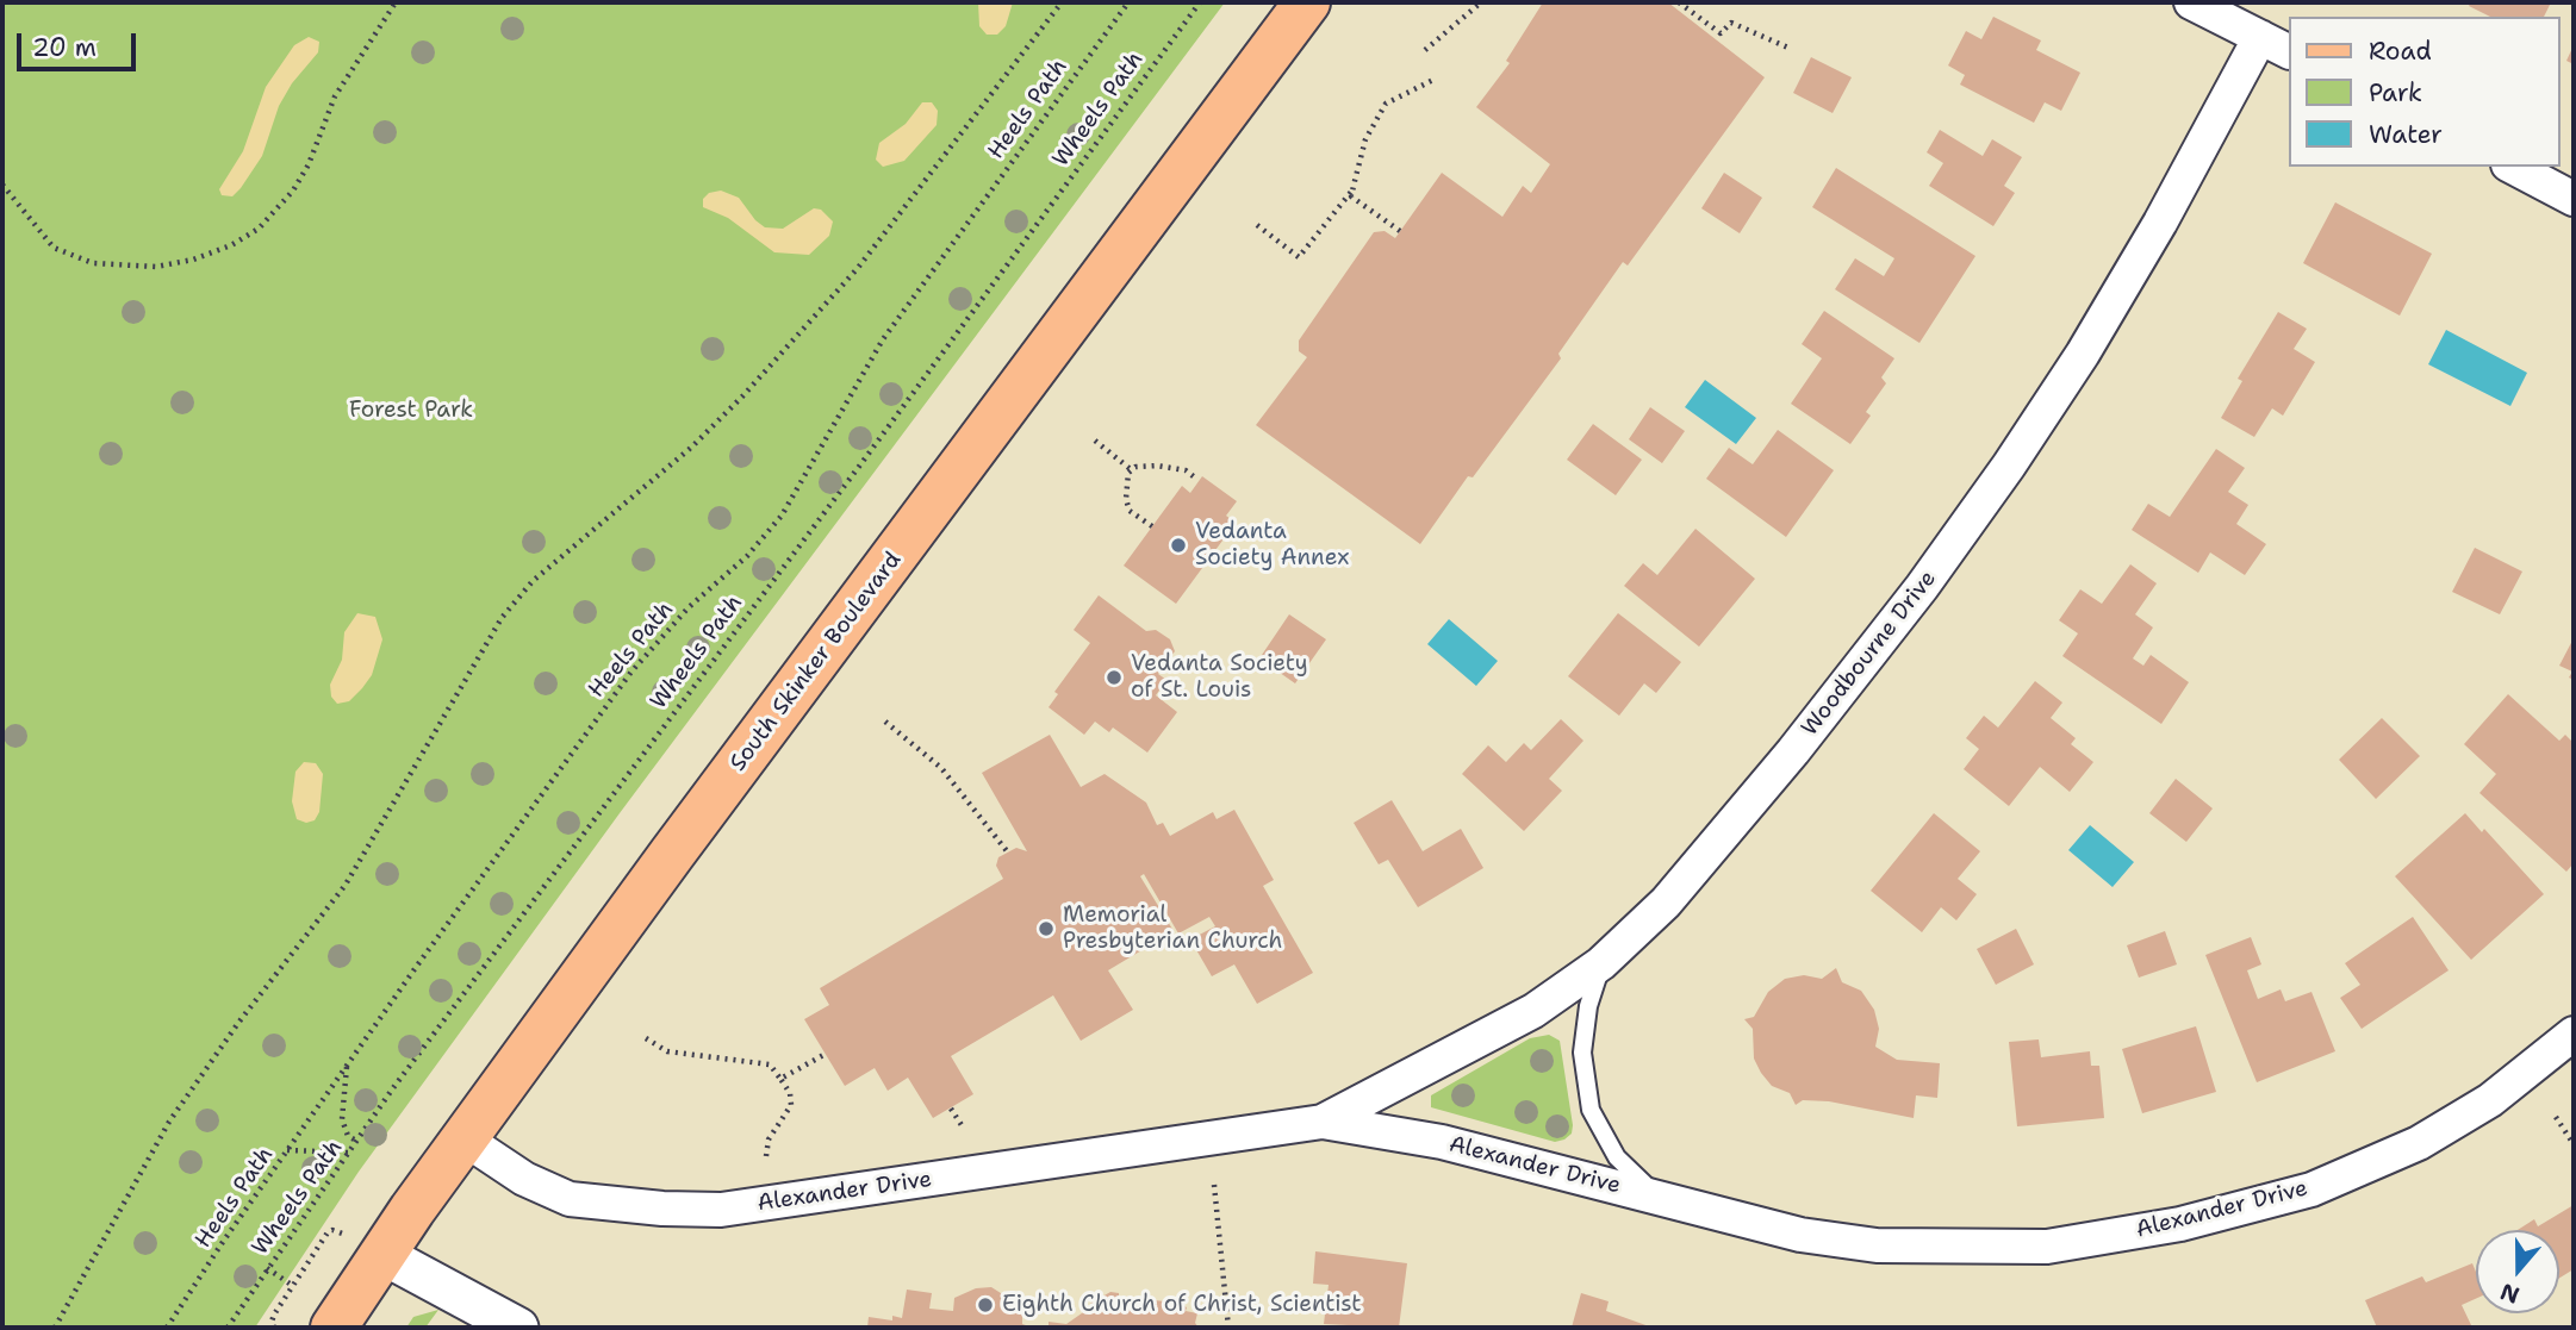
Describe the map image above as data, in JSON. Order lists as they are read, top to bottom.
{
  "streets": {
    "main road": ["South Skinker Boulevard"],
    "street": ["Woodbourne Drive", "Alexander Drive"],
    "path": ["Heels Path", "Wheels Path"]
  },
  "crossings": [
    ["Woodbourne Drive", "Alexander Drive"],
    ["South Skinker Boulevard", "Alexander Drive"]
  ],
  "parks": ["Forest Park"],
  "places": [
    "Vedanta Society Annex",
    "Vedanta Society of St. Louis",
    "Memorial Presbyterian Church",
    "Eighth Church of Christ, Scientist"
  ],
  "legend": ["Road", "Park", "Water"],
  "scale_bar": "20 m",
  "north": "bottom"
}
